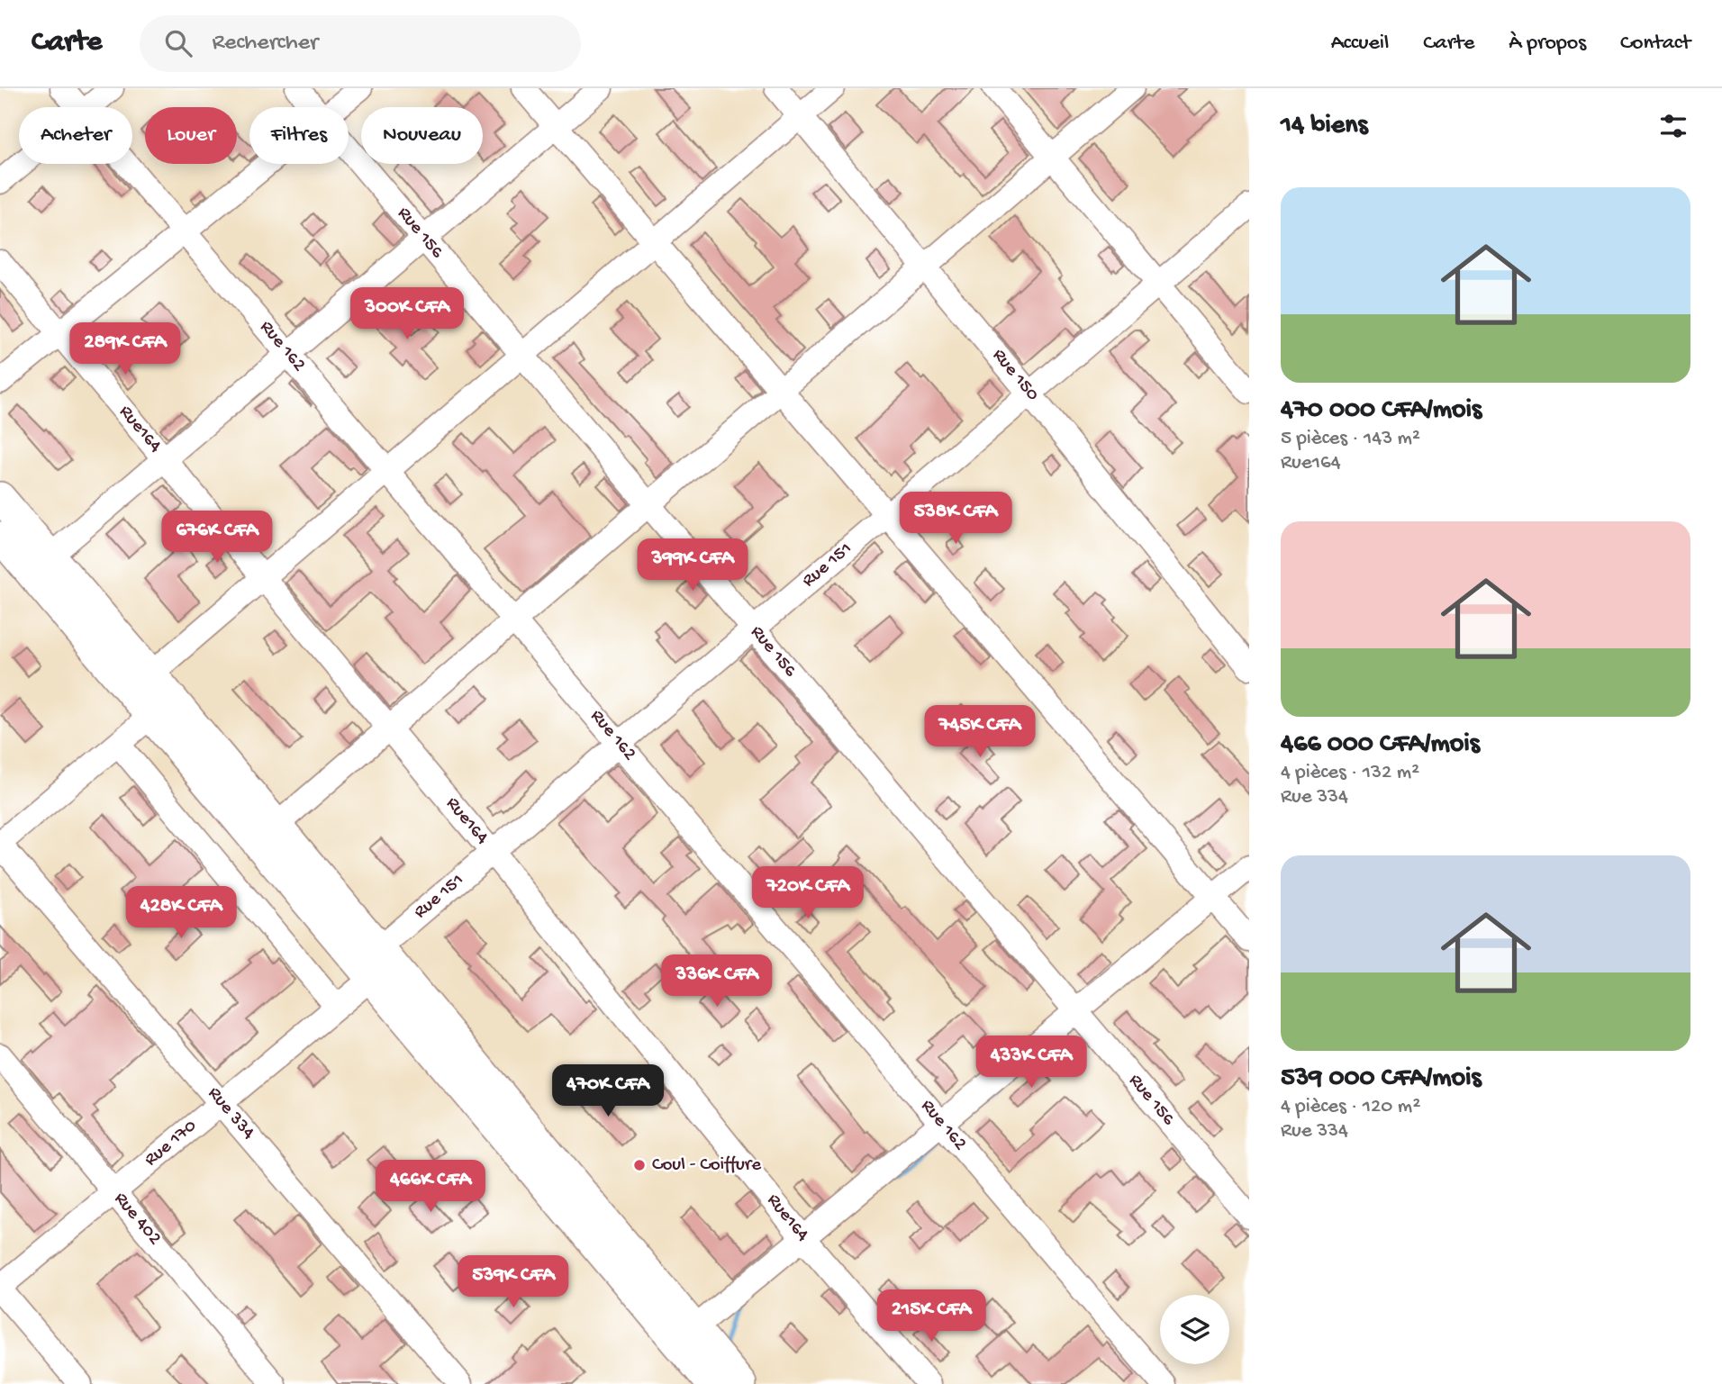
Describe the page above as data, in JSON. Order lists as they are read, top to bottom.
{
  "streets": {
    "street": [
      "Rue 156",
      "Rue 162",
      "Rue 150",
      "Rue164",
      "Rue 151",
      "Rue 334",
      "Rue 170",
      "Rue 402"
    ]
  },
  "crossings": [
    ["Rue 156", "Rue 151"],
    ["Rue 162", "Rue 151"],
    ["Rue 150", "Rue 151"],
    ["Rue164", "Rue 151"],
    ["Rue 151", "Rue 170"],
    ["Rue 334", "Rue 170"],
    ["Rue 170", "Rue 402"]
  ],
  "places": ["Coul - Coiffure"],
  "page": {
    "header": "Carte",
    "search": "Rechercher",
    "nav": [
      "Accueil",
      "Carte",
      "À propos",
      "Contact"
    ],
    "heading": "14 biens",
    "chip": [
      "Acheter",
      "Louer",
      "Filtres",
      "Nouveau"
    ],
    "list": [
      {
        "name": "470 000 CFA/mois",
        "note": "5 pièces · 143 m² · Rue164"
      },
      {
        "name": "466 000 CFA/mois",
        "note": "4 pièces · 132 m² · Rue 334"
      },
      {
        "name": "539 000 CFA/mois",
        "note": "4 pièces · 120 m² · Rue 334"
      }
    ],
    "price": [
      "300K CFA",
      "289K CFA",
      "538K CFA",
      "676K CFA",
      "399K CFA",
      "745K CFA",
      "720K CFA",
      "428K CFA",
      "336K CFA",
      "433K CFA",
      "470K CFA",
      "466K CFA",
      "539K CFA",
      "215K CFA"
    ]
  }
}
